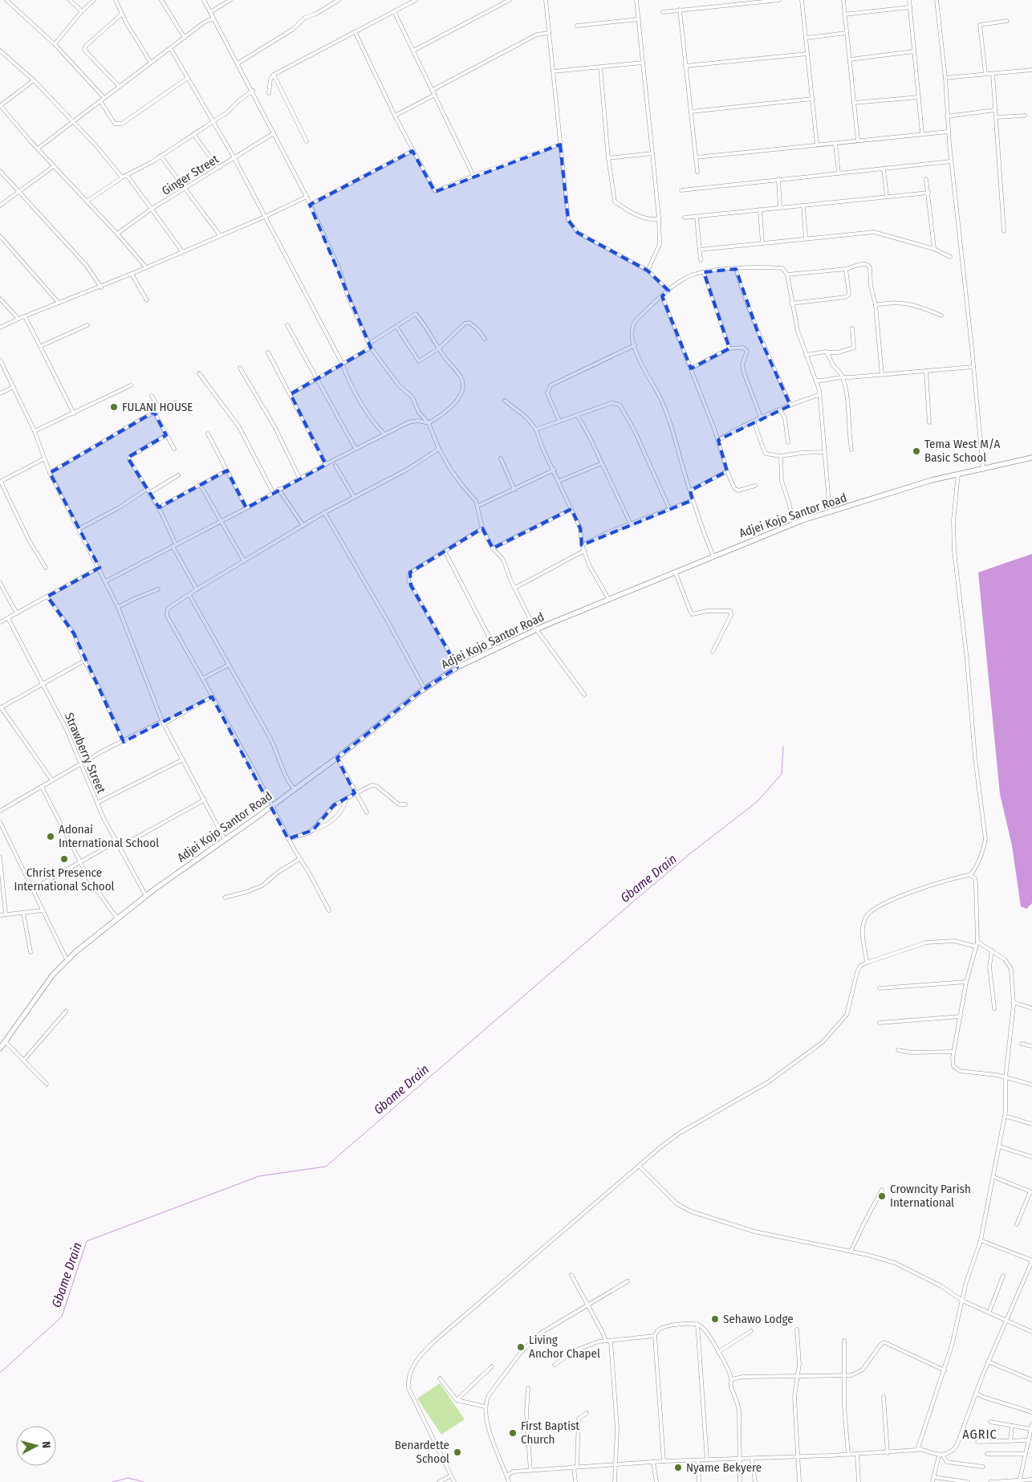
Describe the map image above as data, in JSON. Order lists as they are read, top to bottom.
{
  "streets": {
    "street": ["Ginger Street", "Adjei Kojo Santor Road", "Strawberry Street"]
  },
  "crossings": [
    ["Adjei Kojo Santor Road", "Strawberry Street"]
  ],
  "districts": ["AGRIC"],
  "water": ["Gbame Drain"],
  "places": [
    "FULANI HOUSE",
    "Tema West M/A Basic School",
    "Adonai International School",
    "Christ Presence International School",
    "Crowncity Parish International",
    "Sehawo Lodge",
    "Living Anchor Chapel",
    "First Baptist Church",
    "Benardette School",
    "Nyame Bekyere"
  ],
  "north": "right"
}
